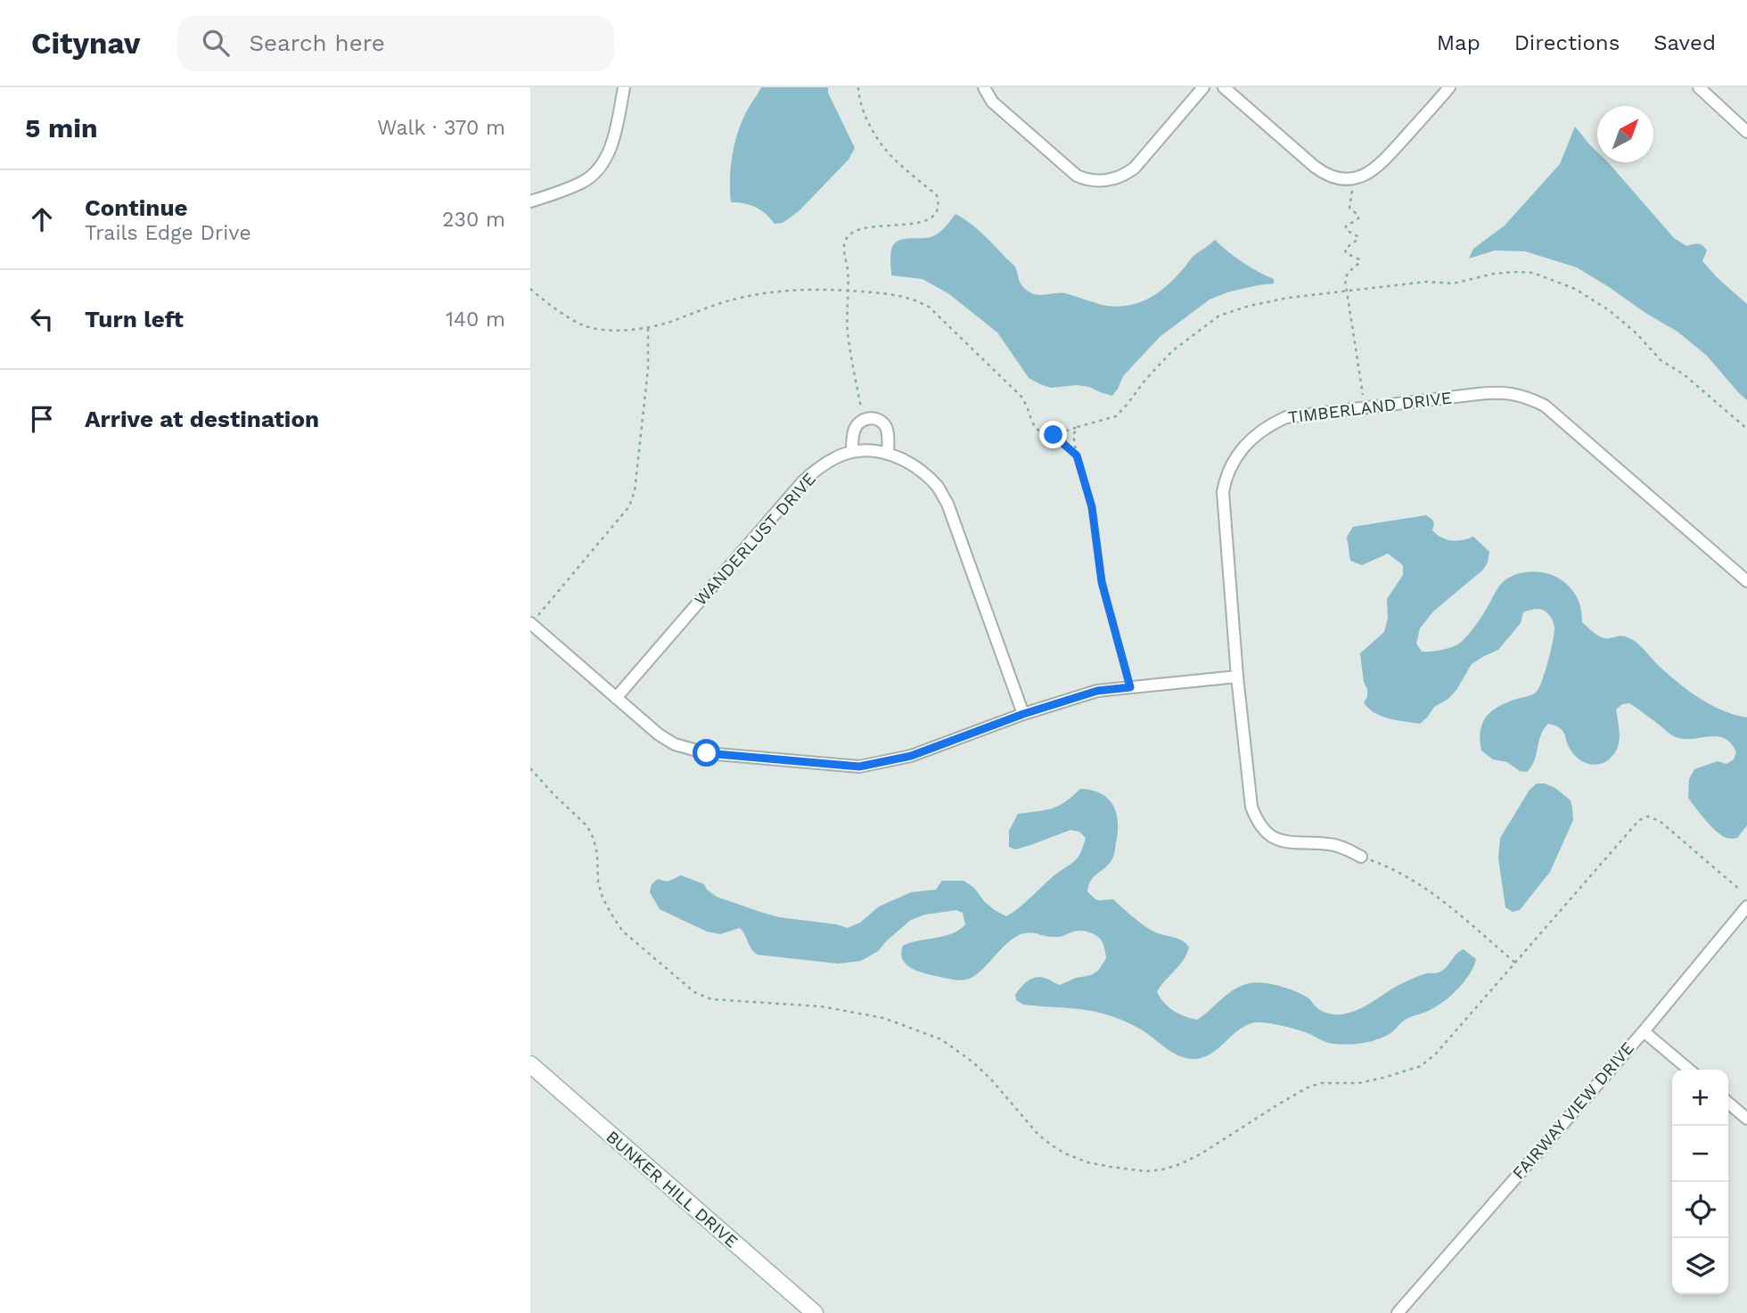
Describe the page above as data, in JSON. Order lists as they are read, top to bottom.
{
  "streets": {
    "street": [
      "TIMBERLAND DRIVE",
      "WANDERLUST DRIVE",
      "FAIRWAY VIEW DRIVE",
      "BUNKER HILL DRIVE"
    ]
  },
  "north": "top right",
  "page": {
    "header": "Citynav",
    "search": "Search here",
    "nav": ["Map", "Directions", "Saved"],
    "heading": ["5 min", "Walk · 370 m"],
    "list": [
      ["Continue", "Trails Edge Drive", "230 m"],
      ["Turn left", "140 m"],
      "Arrive at destination"
    ],
    "map_buttons": ["+", "−"]
  }
}
